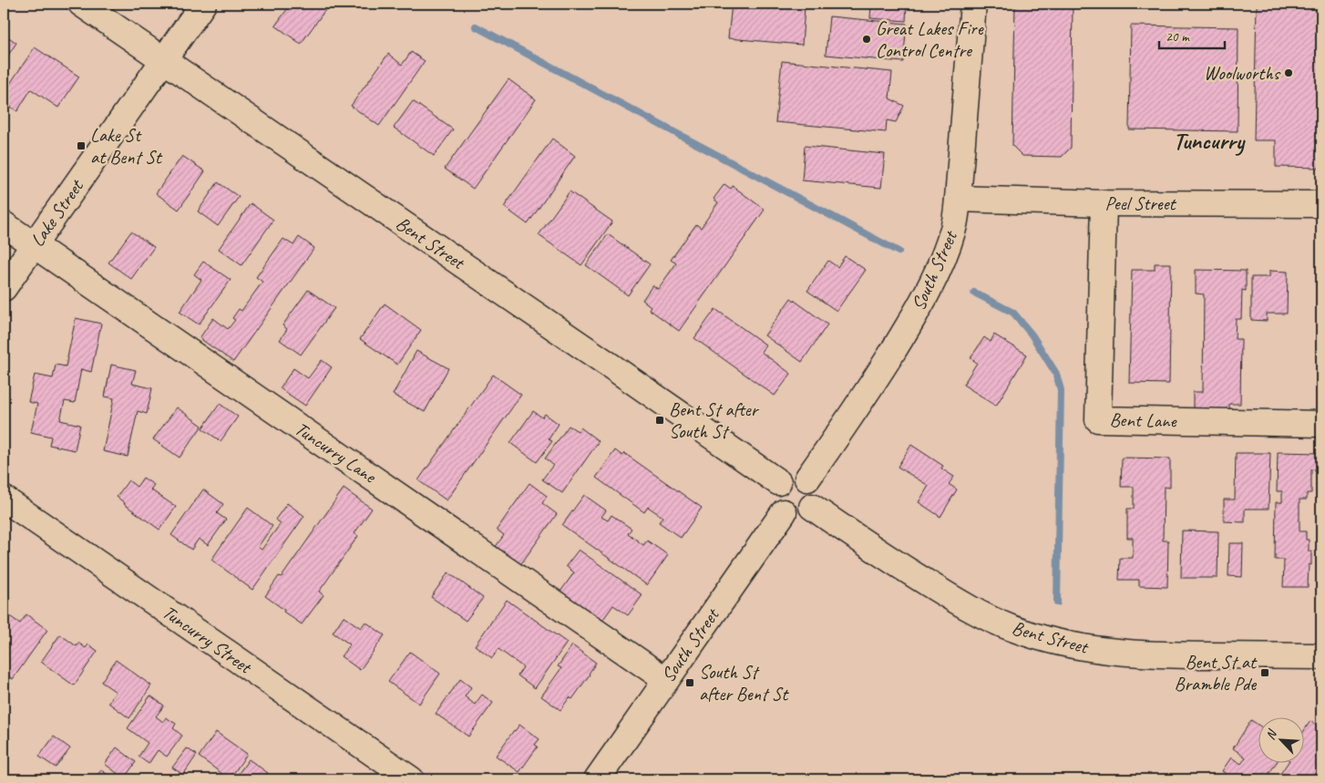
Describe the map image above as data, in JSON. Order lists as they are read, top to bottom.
{
  "streets": {
    "street": [
      "Peel Street",
      "Lake Street",
      "Bent Street",
      "South Street",
      "Bent Lane",
      "Tuncurry Lane",
      "Tuncurry Street"
    ]
  },
  "crossings": [
    ["Peel Street", "South Street"],
    ["Peel Street", "Bent Lane"],
    ["Lake Street", "Bent Street"],
    ["Lake Street", "Tuncurry Lane"],
    ["Bent Street", "South Street"],
    ["South Street", "Tuncurry Lane"]
  ],
  "districts": ["Tuncurry"],
  "places": {
    "other": ["Great Lakes Fire Control Centre", "Woolworths"],
    "transit": [
      "Lake St at Bent St",
      "Bent St after South St",
      "Bent St at Bramble Pde",
      "South St after Bent St"
    ]
  },
  "scale_bar": "20 m",
  "north": "top left"
}
